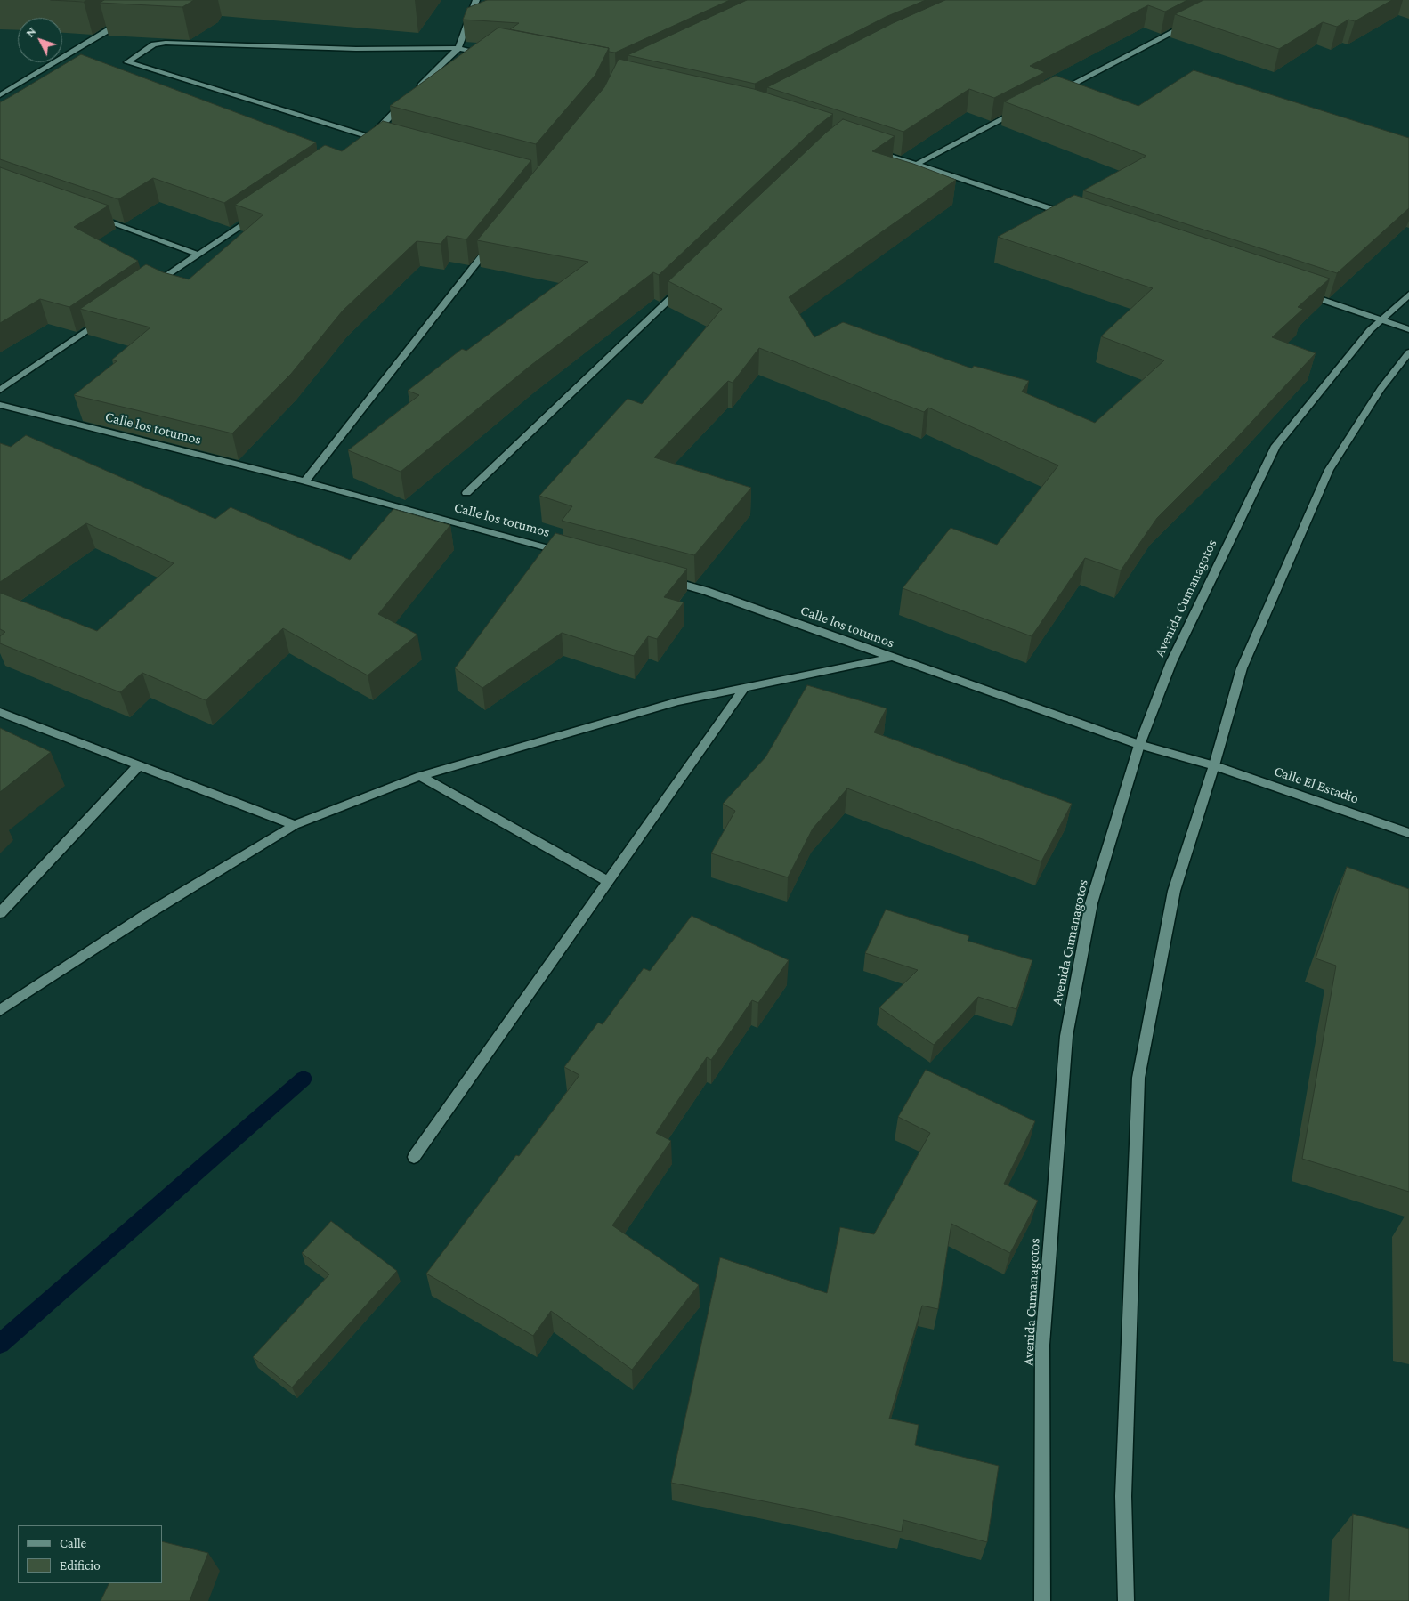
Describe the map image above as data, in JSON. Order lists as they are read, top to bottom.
{
  "streets": {
    "street": ["Calle los totumos", "Avenida Cumanagotos", "Calle El Estadio"]
  },
  "crossings": [
    ["Calle los totumos", "Avenida Cumanagotos"],
    ["Calle los totumos", "Calle El Estadio"]
  ],
  "legend": ["Calle", "Edificio"],
  "north": "top left"
}
